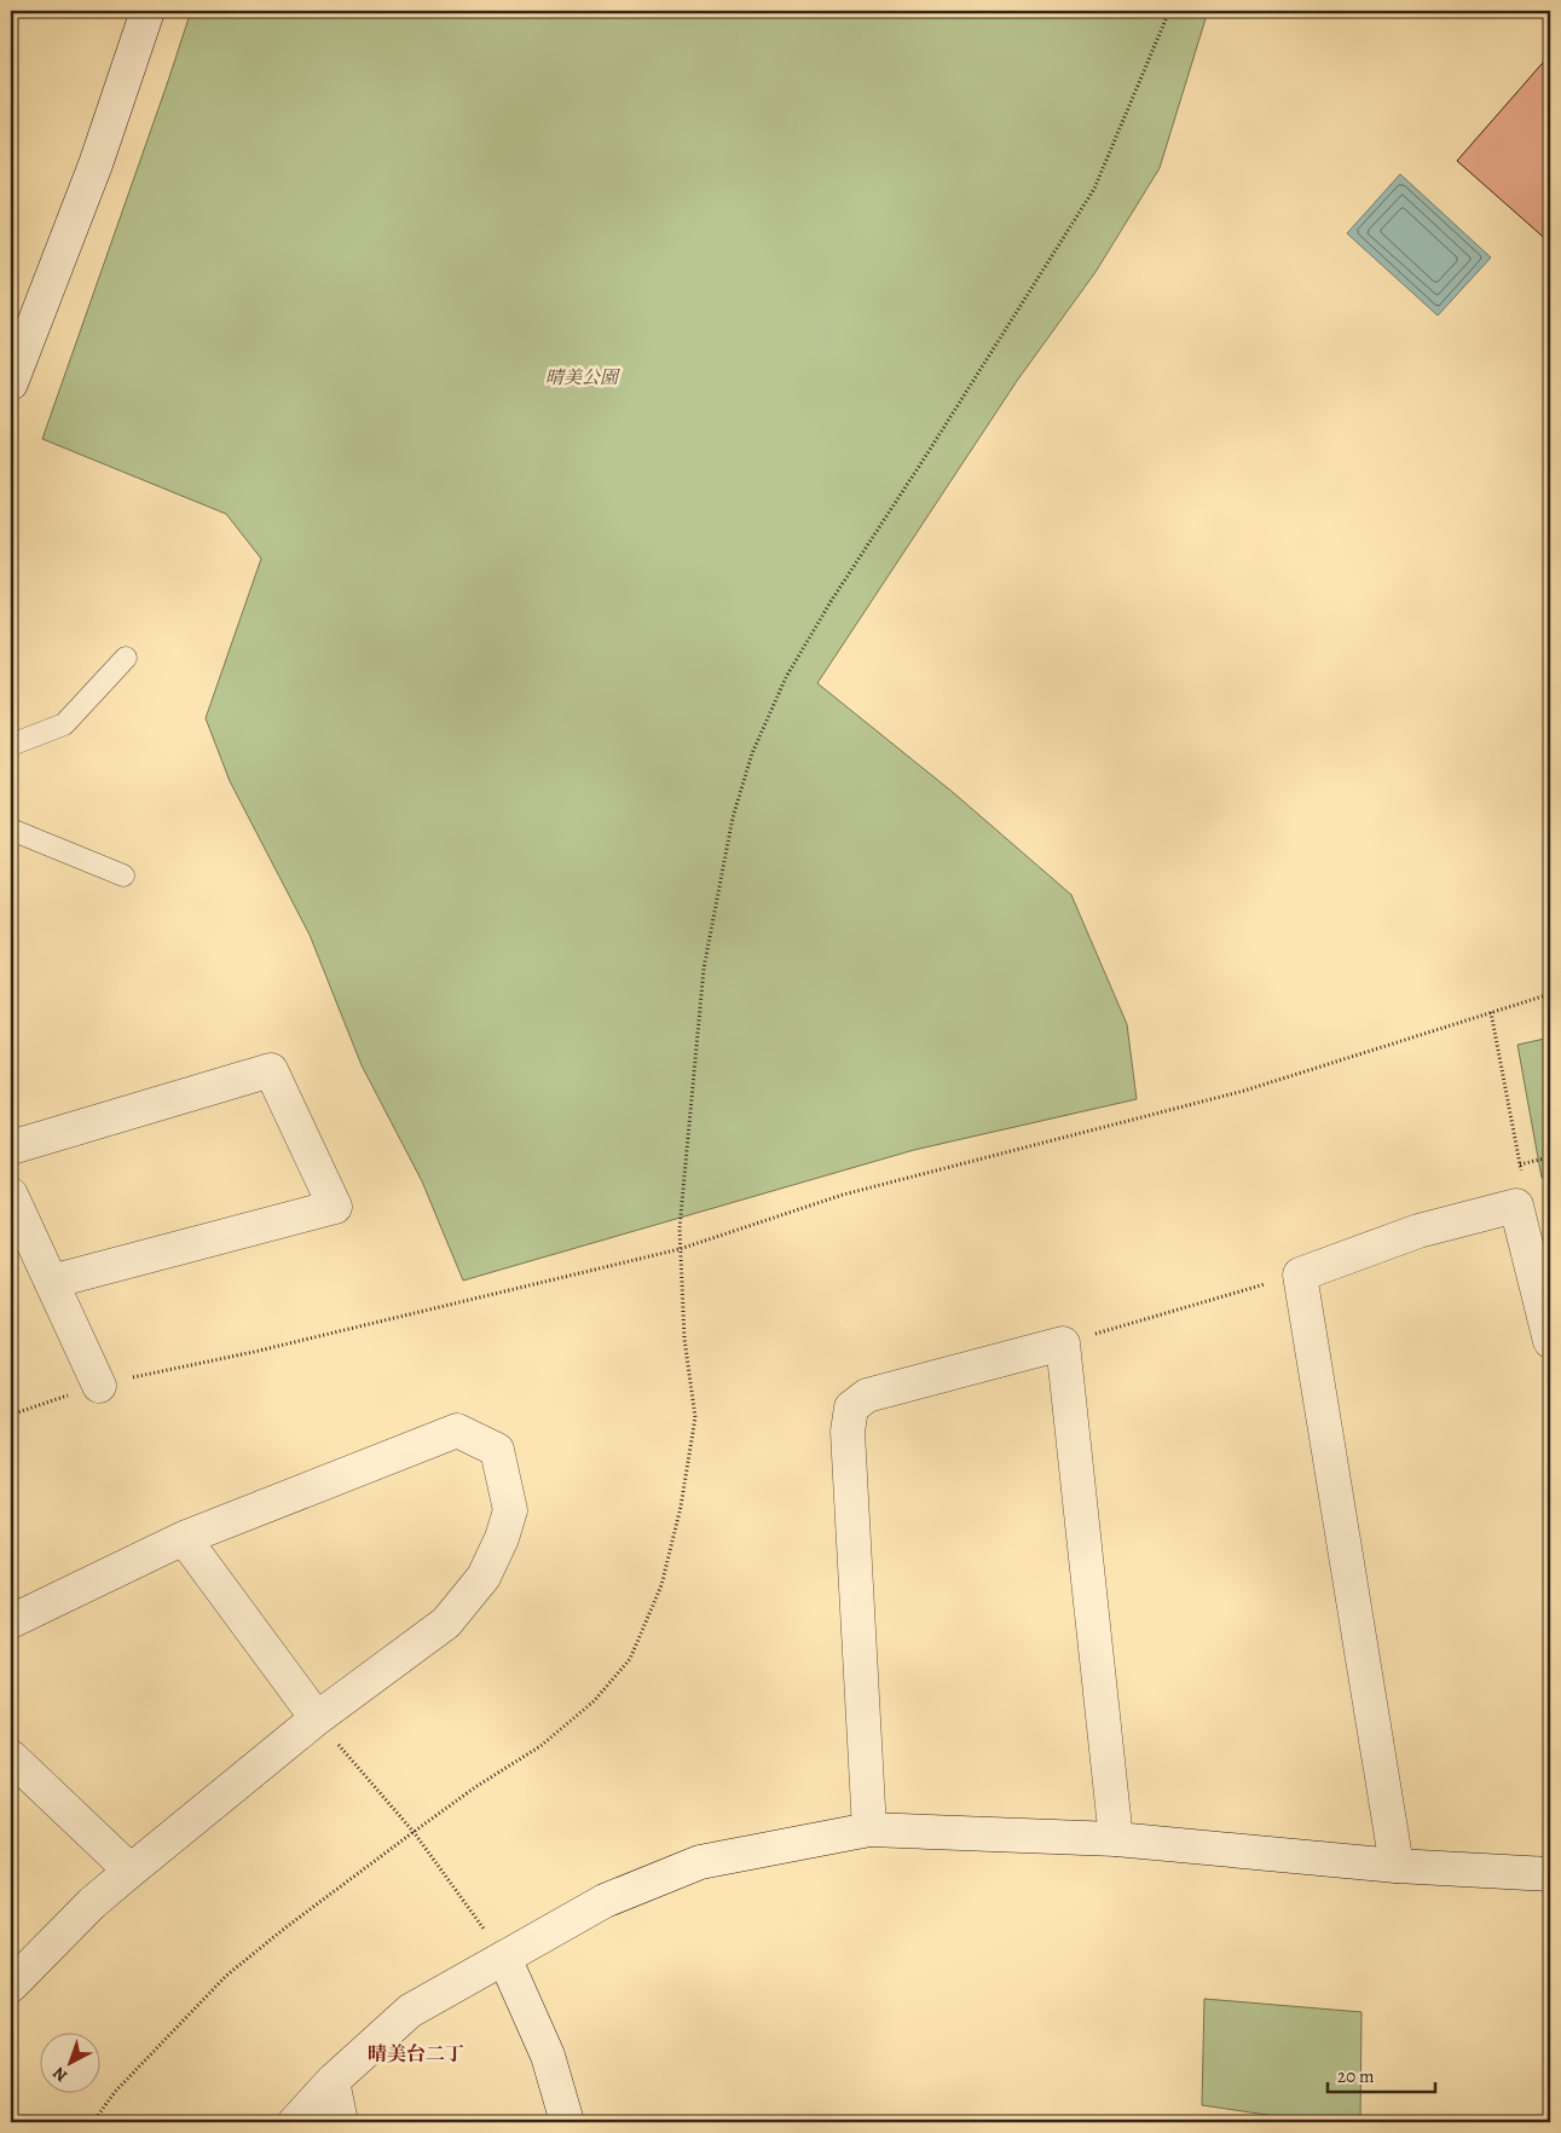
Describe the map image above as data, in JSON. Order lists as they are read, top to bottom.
{
  "districts": ["晴美台二丁"],
  "parks": ["晴美公園"],
  "scale_bar": "20 m",
  "north": "bottom left"
}
